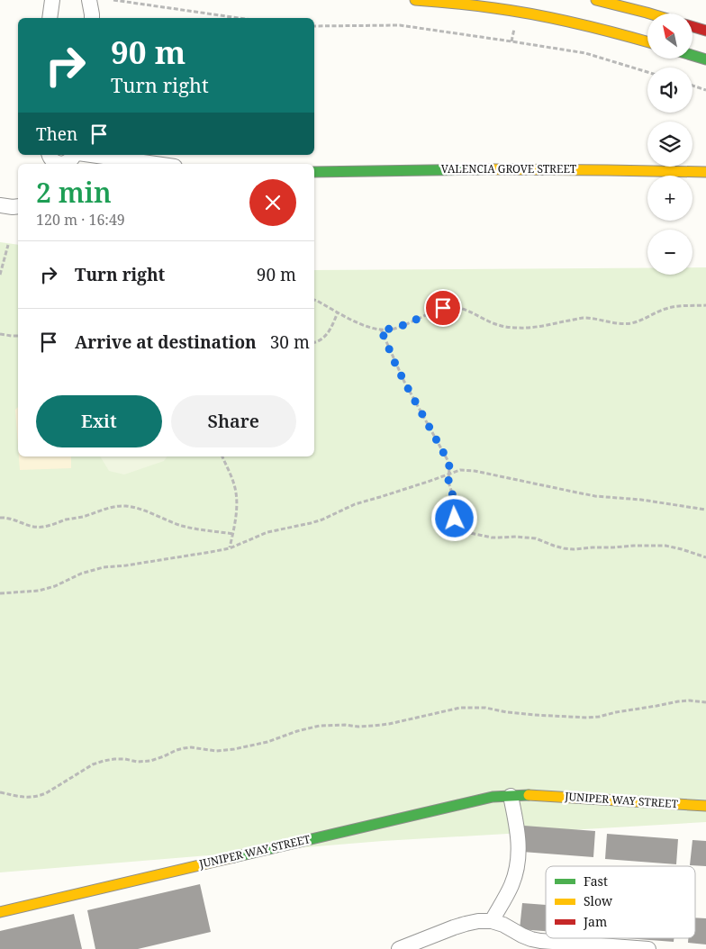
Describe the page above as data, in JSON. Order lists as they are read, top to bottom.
{
  "streets": {
    "street": ["VALENCIA GROVE STREET", "JUNIPER WAY STREET"]
  },
  "legend": ["Fast", "Slow", "Jam"],
  "north": "top left",
  "page": {
    "map_buttons": ["+", "−"],
    "turn": ["90 m", "Turn right"],
    "then": "Then",
    "heading": ["2 min", "120 m · 16:49"],
    "list": [
      {
        "name": "Turn right",
        "value": "90 m"
      },
      {
        "name": "Arrive at destination",
        "value": "30 m"
      }
    ],
    "buttons": ["Exit", "Share"]
  }
}
